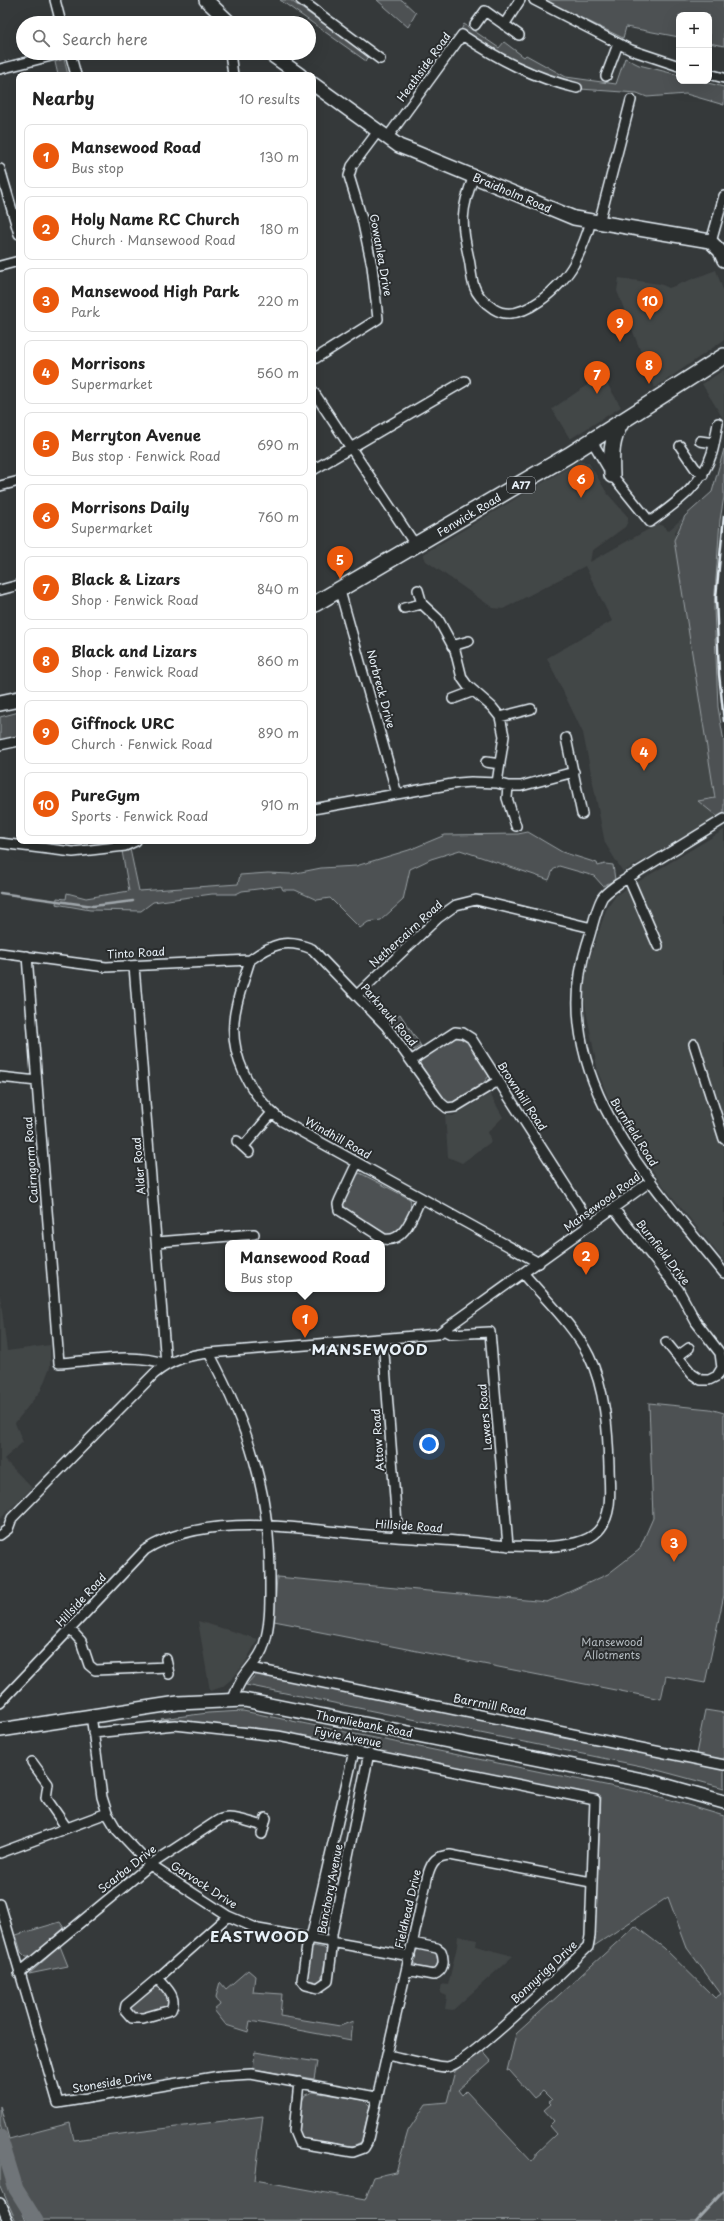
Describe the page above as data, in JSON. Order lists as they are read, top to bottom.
{
  "streets": {
    "main road": [
      "Braidholm Road",
      "A77",
      "Fenwick Road",
      "Thornliebank Road"
    ],
    "street": [
      "Heathside Road",
      "Gowanlea Drive",
      "Norbreck Drive",
      "Nethercairn Road",
      "Tinto Road",
      "Parkneuk Road",
      "Brownhill Road",
      "Burnfield Road",
      "Windhill Road",
      "Cairngorm Road",
      "Alder Road",
      "Mansewood Road",
      "Burnfield Drive",
      "Lawers Road",
      "Attow Road",
      "Hillside Road",
      "Barrmill Road",
      "Fyvie Avenue",
      "Scarba Drive",
      "Garvock Drive",
      "Banchory Avenue",
      "Fieldhead Drive",
      "Bonnyrigg Drive",
      "Stoneside Drive"
    ]
  },
  "crossings": [
    ["Heathside Road", "Braidholm Road"],
    ["Heathside Road", "Gowanlea Drive"],
    ["Braidholm Road", "Gowanlea Drive"],
    ["Fenwick Road", "Norbreck Drive"],
    ["Nethercairn Road", "Parkneuk Road"],
    ["Nethercairn Road", "Burnfield Road"],
    ["Tinto Road", "Parkneuk Road"],
    ["Tinto Road", "Windhill Road"],
    ["Tinto Road", "Cairngorm Road"],
    ["Tinto Road", "Alder Road"],
    ["Parkneuk Road", "Brownhill Road"],
    ["Parkneuk Road", "Windhill Road"],
    ["Brownhill Road", "Mansewood Road"],
    ["Burnfield Road", "Mansewood Road"],
    ["Windhill Road", "Mansewood Road"],
    ["Cairngorm Road", "Alder Road"],
    ["Cairngorm Road", "Mansewood Road"],
    ["Alder Road", "Mansewood Road"],
    ["Mansewood Road", "Burnfield Drive"],
    ["Mansewood Road", "Lawers Road"],
    ["Mansewood Road", "Attow Road"],
    ["Mansewood Road", "Hillside Road"],
    ["Lawers Road", "Hillside Road"],
    ["Attow Road", "Hillside Road"],
    ["Thornliebank Road", "Garvock Drive"],
    ["Fyvie Avenue", "Garvock Drive"],
    ["Fyvie Avenue", "Banchory Avenue"],
    ["Fyvie Avenue", "Bonnyrigg Drive"],
    ["Scarba Drive", "Garvock Drive"],
    ["Scarba Drive", "Stoneside Drive"],
    ["Garvock Drive", "Banchory Avenue"],
    ["Garvock Drive", "Fieldhead Drive"],
    ["Fieldhead Drive", "Bonnyrigg Drive"],
    ["Fieldhead Drive", "Stoneside Drive"]
  ],
  "districts": ["MANSEWOOD", "EASTWOOD"],
  "parks": ["Mansewood Allotments"],
  "page": {
    "map_buttons": ["+", "−"],
    "search": "Search here",
    "heading": ["Nearby", "10 results"],
    "list": [
      {
        "mark": "1",
        "name": "Mansewood Road",
        "note": "Bus stop",
        "value": "130 m"
      },
      {
        "mark": "2",
        "name": "Holy Name RC Church",
        "note": "Church · Mansewood Road",
        "value": "180 m"
      },
      {
        "mark": "3",
        "name": "Mansewood High Park",
        "note": "Park",
        "value": "220 m"
      },
      {
        "mark": "4",
        "name": "Morrisons",
        "note": "Supermarket",
        "value": "560 m"
      },
      {
        "mark": "5",
        "name": "Merryton Avenue",
        "note": "Bus stop · Fenwick Road",
        "value": "690 m"
      },
      {
        "mark": "6",
        "name": "Morrisons Daily",
        "note": "Supermarket",
        "value": "760 m"
      },
      {
        "mark": "7",
        "name": "Black & Lizars",
        "note": "Shop · Fenwick Road",
        "value": "840 m"
      },
      {
        "mark": "8",
        "name": "Black and Lizars",
        "note": "Shop · Fenwick Road",
        "value": "860 m"
      },
      {
        "mark": "9",
        "name": "Giffnock URC",
        "note": "Church · Fenwick Road",
        "value": "890 m"
      },
      {
        "mark": "10",
        "name": "PureGym",
        "note": "Sports · Fenwick Road",
        "value": "910 m"
      }
    ],
    "pins": [
      "10",
      "9",
      "8",
      "7",
      "6",
      "5",
      "4",
      "2",
      "1",
      "3"
    ],
    "popup": ["Mansewood Road", "Bus stop"]
  }
}
